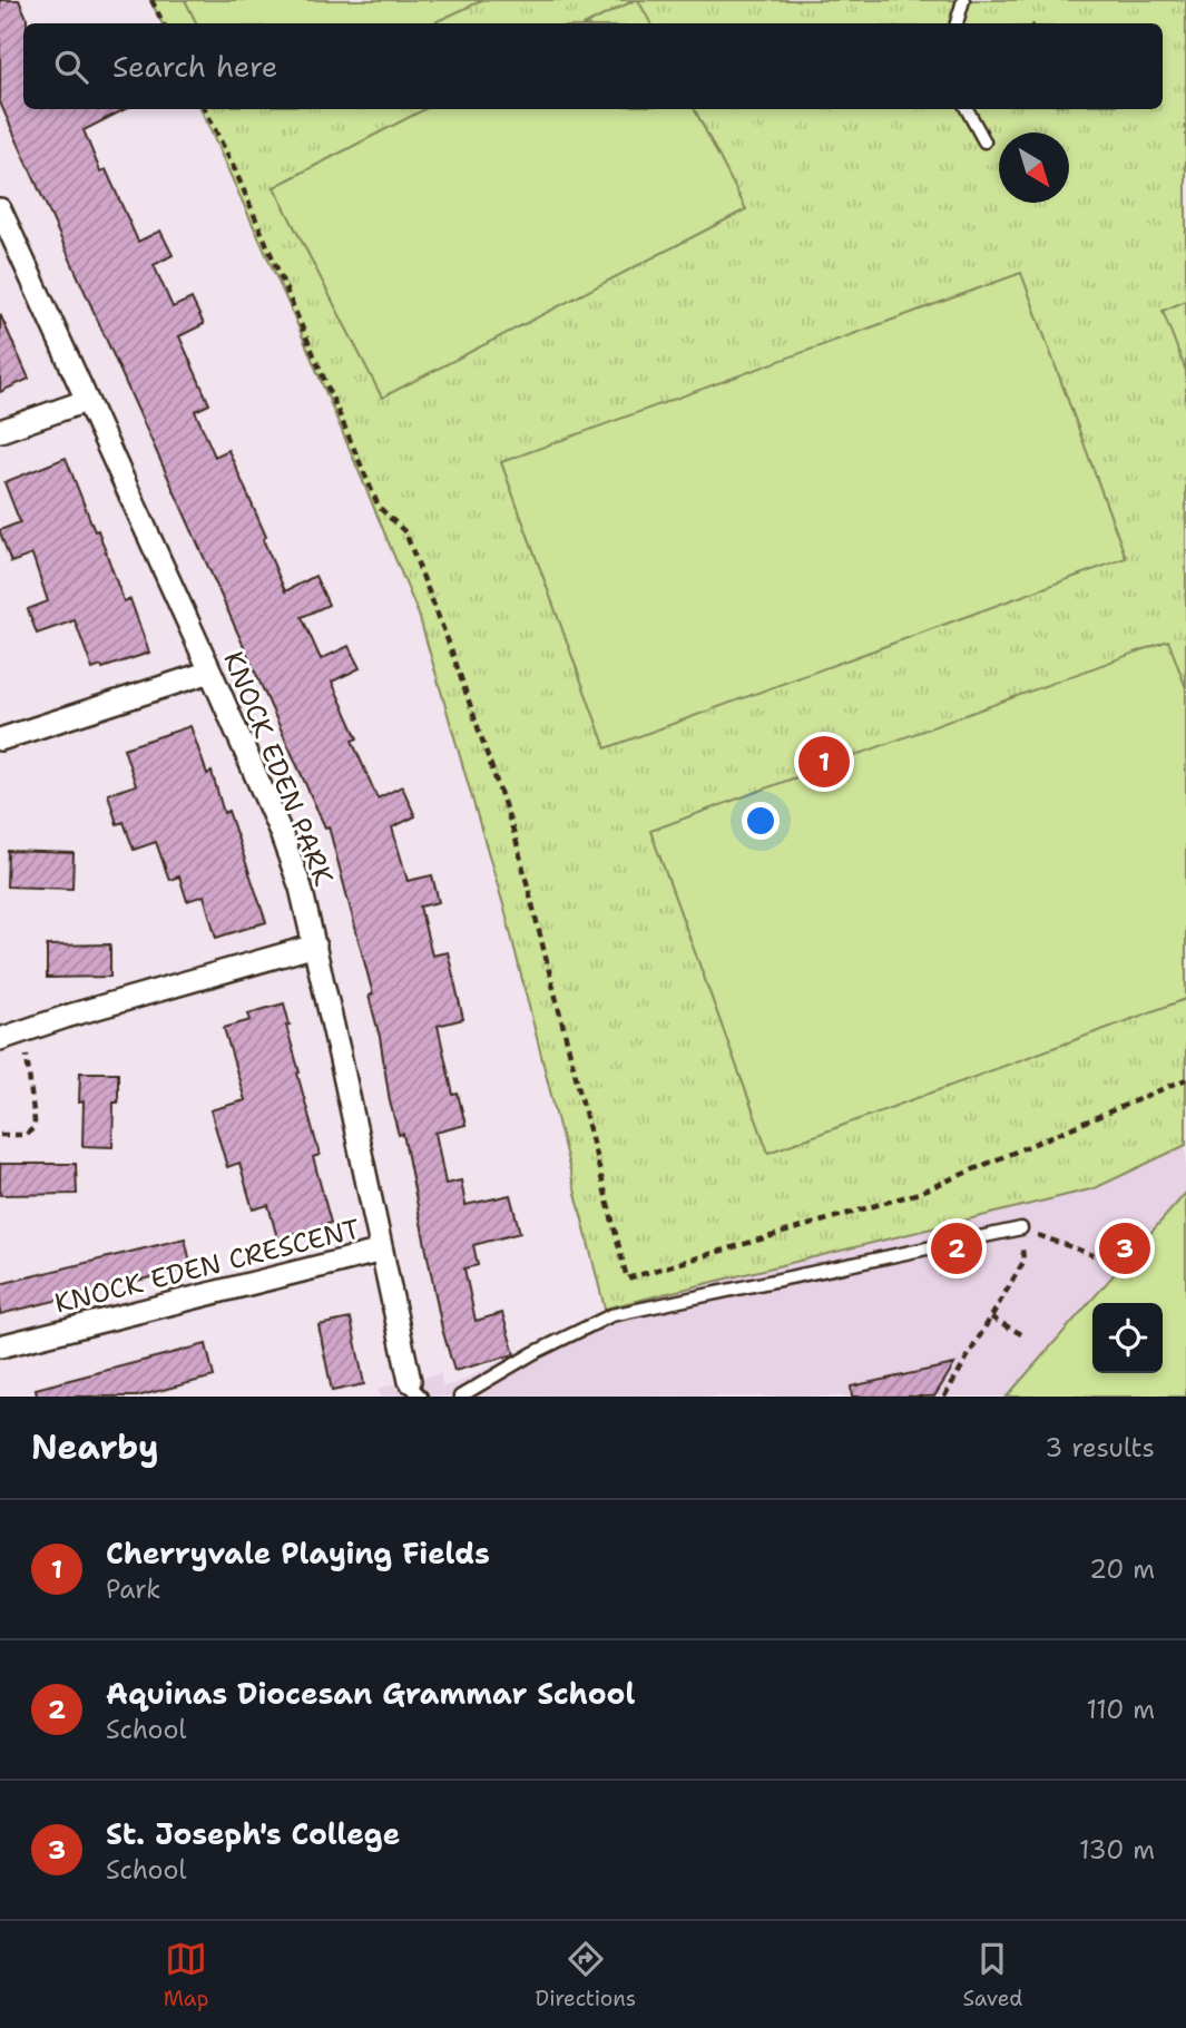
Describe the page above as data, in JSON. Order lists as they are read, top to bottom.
{
  "streets": {
    "street": ["KNOCK EDEN PARK", "KNOCK EDEN CRESCENT"]
  },
  "crossings": [
    ["KNOCK EDEN PARK", "KNOCK EDEN CRESCENT"]
  ],
  "north": "bottom right",
  "page": {
    "search": "Search here",
    "pins": ["1", "2", "3"],
    "heading": ["Nearby", "3 results"],
    "list": [
      {
        "mark": "1",
        "name": "Cherryvale Playing Fields",
        "note": "Park",
        "value": "20 m"
      },
      {
        "mark": "2",
        "name": "Aquinas Diocesan Grammar School",
        "note": "School",
        "value": "110 m"
      },
      {
        "mark": "3",
        "name": "St. Joseph's College",
        "note": "School",
        "value": "130 m"
      }
    ],
    "nav": ["Map", "Directions", "Saved"]
  }
}
